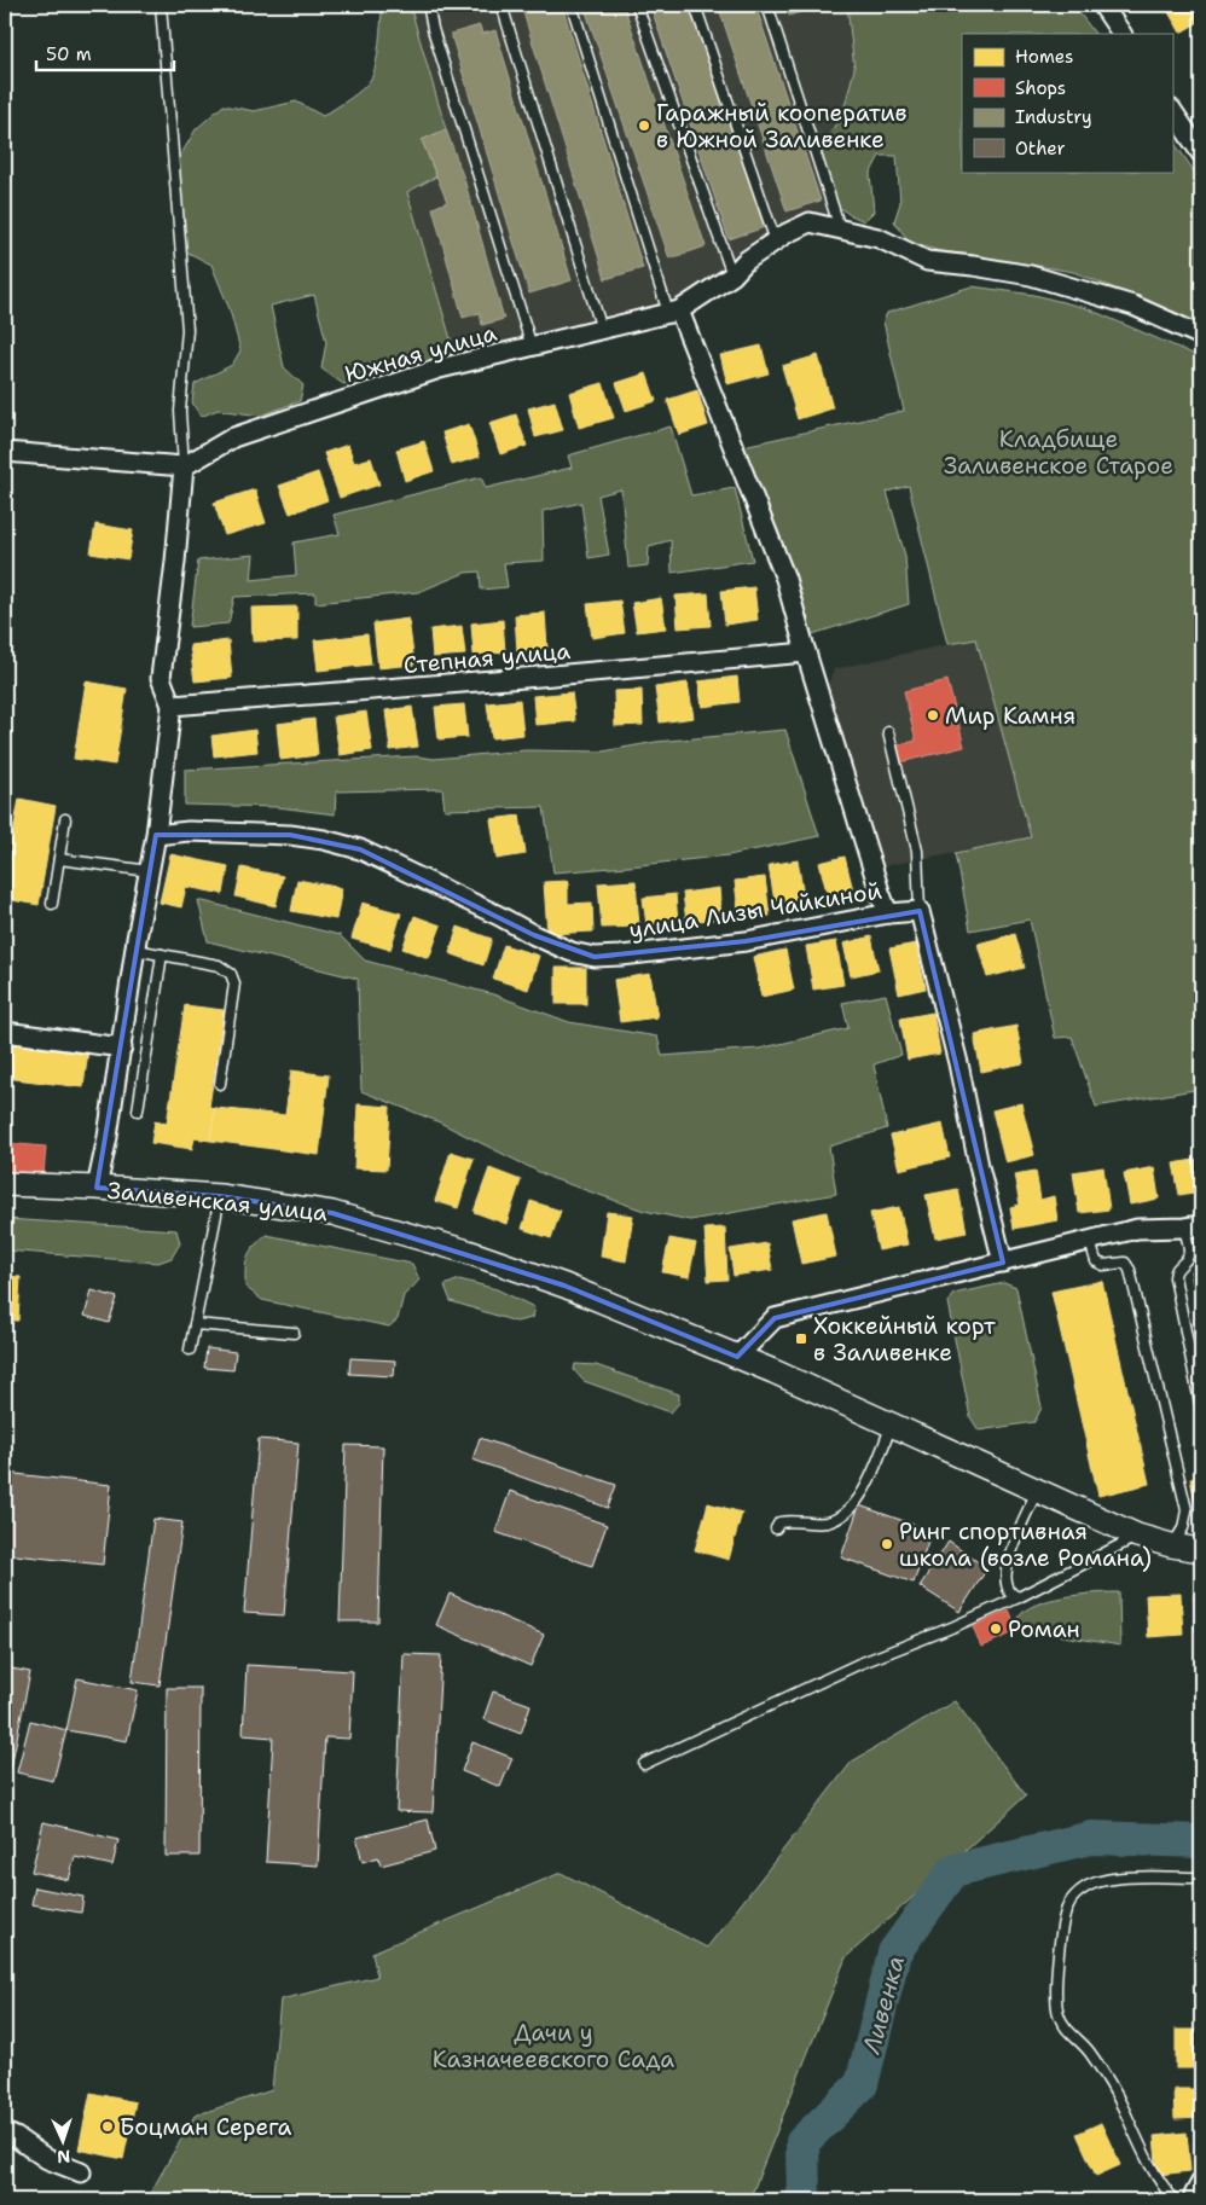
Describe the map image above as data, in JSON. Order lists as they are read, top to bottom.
{
  "streets": {
    "street": [
      "Южная улица",
      "Степная улица",
      "улица Лизы Чайкиной",
      "Заливенская улица"
    ]
  },
  "water": ["Ливенка"],
  "parks": ["Кладбище Заливенское Старое", "Дачи у Казначеевского Сада"],
  "places": {
    "other": [
      "Гаражный кооператив в Южной Заливенке",
      "Мир Камня",
      "Ринг спортивная школа (возле Романа)",
      "Роман",
      "Боцман Серега"
    ],
    "transit": ["Хоккейный корт в Заливенке"]
  },
  "legend": [
    "Homes",
    "Shops",
    "Industry",
    "Other"
  ],
  "scale_bar": "50 m",
  "north": "bottom"
}
